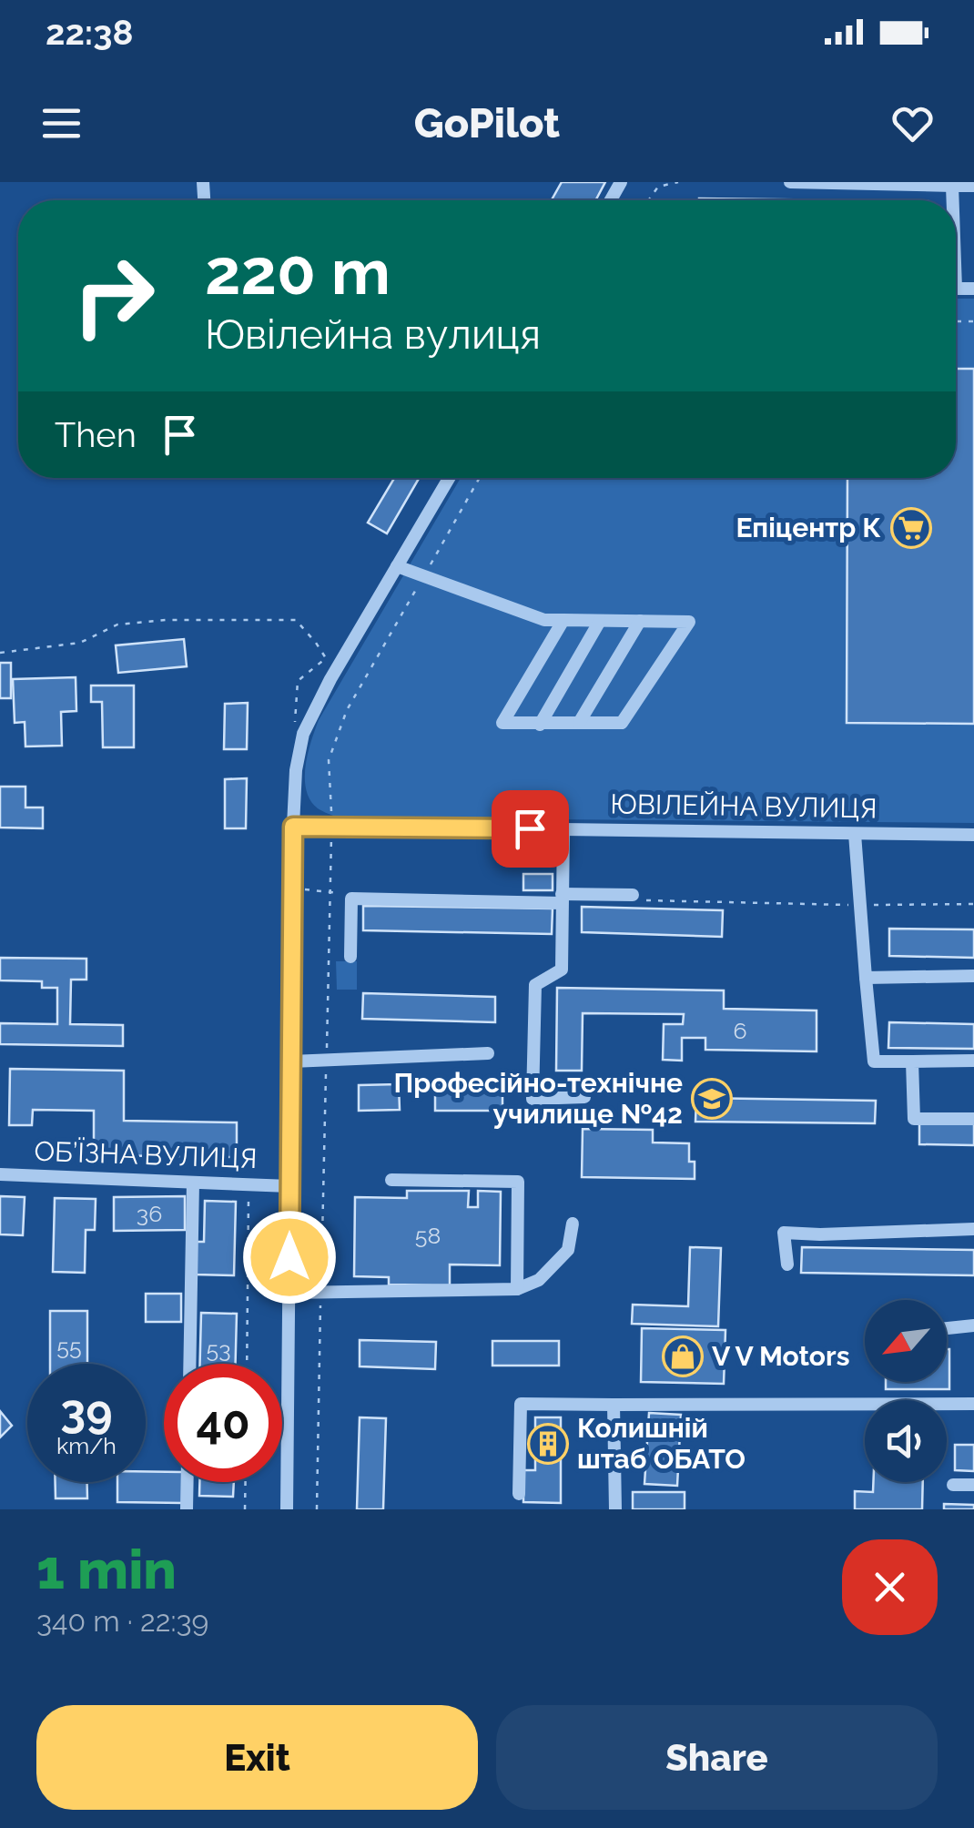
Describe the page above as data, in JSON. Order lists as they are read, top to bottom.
{
  "streets": {
    "street": ["ЮВІЛЕЙНА ВУЛИЦЯ", "ОБ’ЇЗНА ВУЛИЦЯ"]
  },
  "places": {
    "supermarket": ["Епіцентр К"],
    "school or university": ["Професійно-технічне училище №42"],
    "shop": ["V V Motors"],
    "building": ["Колишній штаб ОБАТО"]
  },
  "house_numbers": [
    "6",
    "36",
    "58",
    "55",
    "53"
  ],
  "north": "bottom left",
  "page": {
    "status": "22:38",
    "header": "GoPilot",
    "turn": ["220 m", "Ювілейна вулиця"],
    "then": "Then",
    "speed": "39 km/h",
    "limit": "40",
    "heading": ["1 min", "340 m · 22:39"],
    "buttons": ["Exit", "Share"]
  }
}
